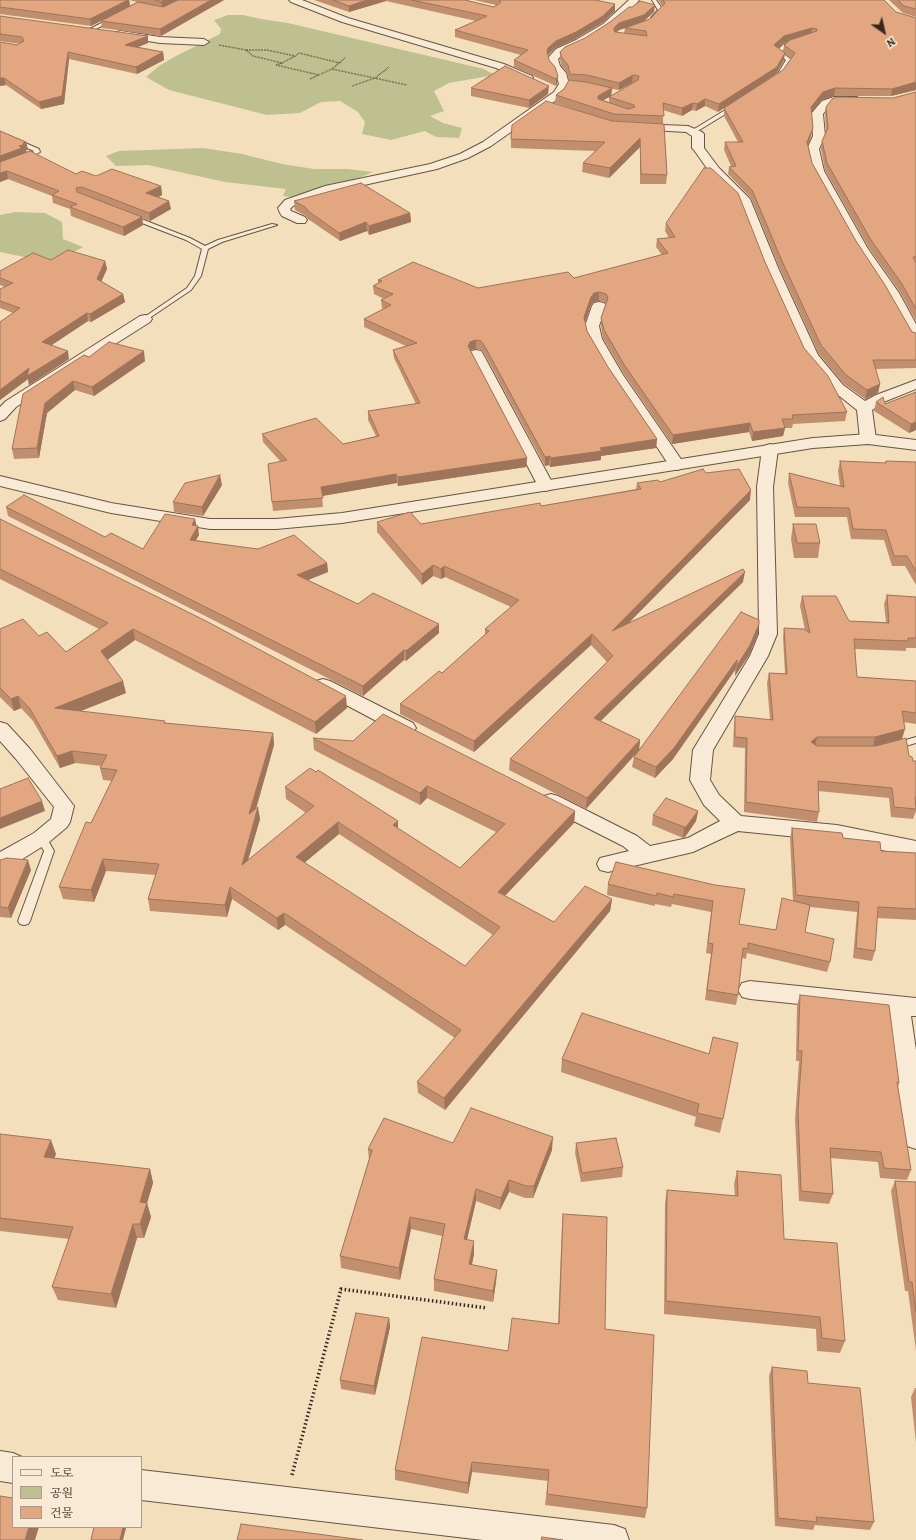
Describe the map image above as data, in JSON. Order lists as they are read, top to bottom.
{
  "legend": ["도로", "공원", "건물"],
  "north": "bottom right"
}
